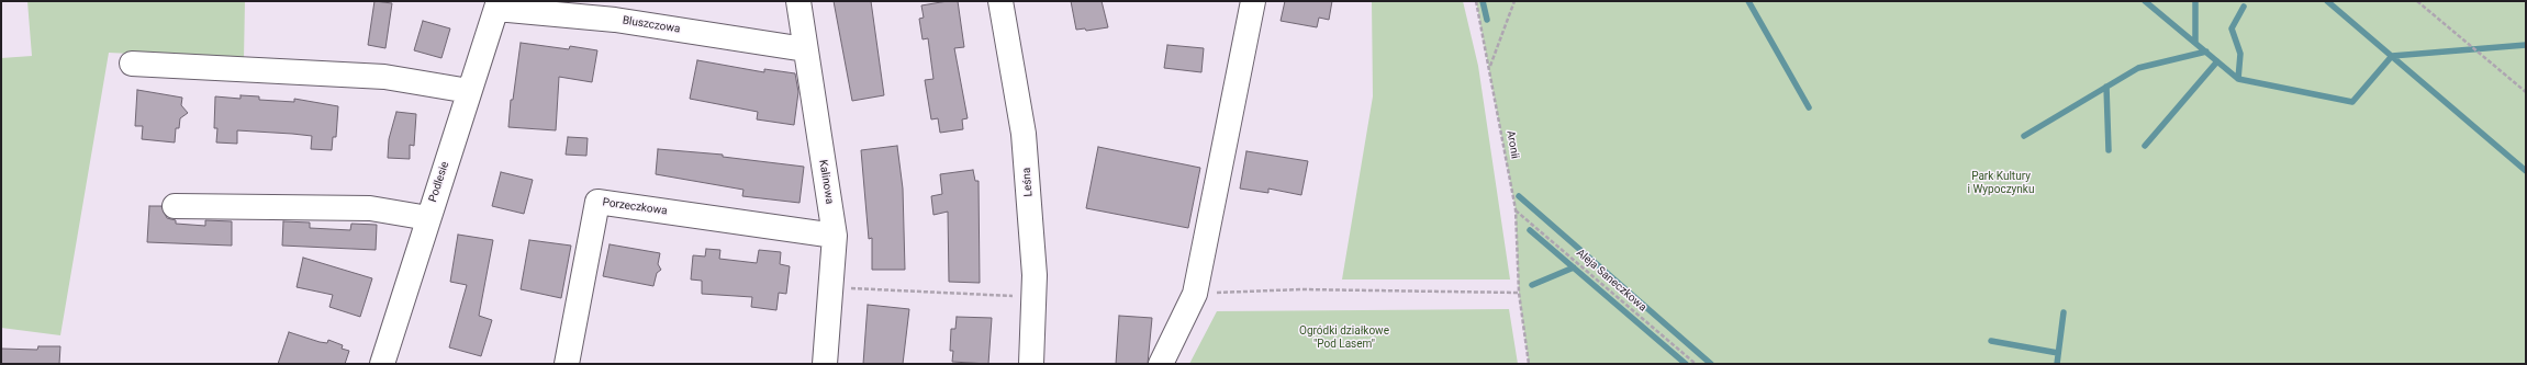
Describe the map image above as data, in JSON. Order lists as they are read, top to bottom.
{
  "streets": {
    "street": [
      "Bluszczowa",
      "Podlesie",
      "Kalinowa",
      "Leśna",
      "Porzeczkowa"
    ],
    "path": ["Aronii", "Aleja Saneczkowa"]
  },
  "crossings": [
    ["Bluszczowa", "Podlesie"],
    ["Bluszczowa", "Kalinowa"],
    ["Aronii", "Aleja Saneczkowa"],
    ["Kalinowa", "Porzeczkowa"]
  ],
  "parks": ["Park Kultury i Wypoczynku", "Ogródki działkowe \"Pod Lasem\""]
}
